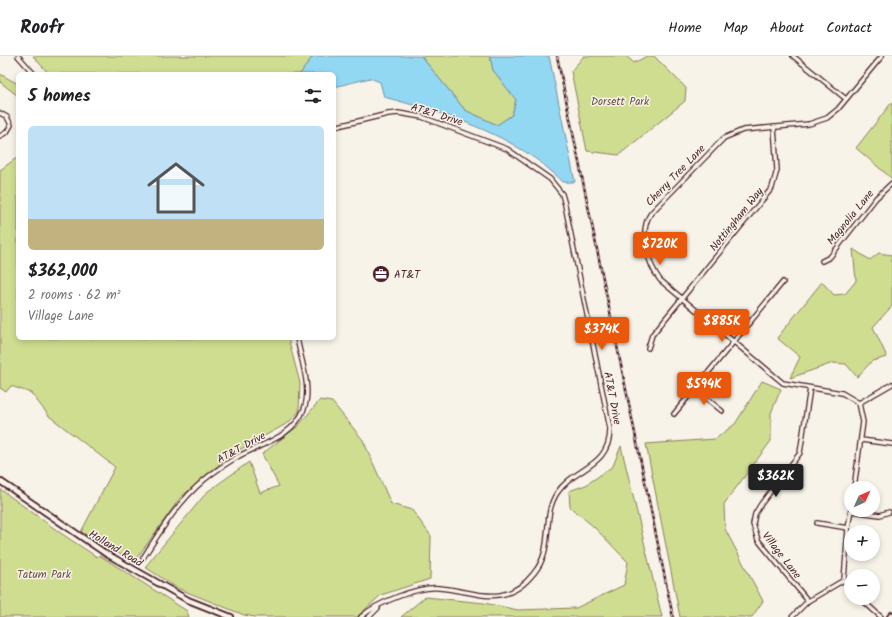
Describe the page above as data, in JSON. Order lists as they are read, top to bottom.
{
  "streets": {
    "street": [
      "AT&T Drive",
      "Cherry Tree Lane",
      "Magnolia Lane",
      "Nottingham Way",
      "Holland Road",
      "Village Lane"
    ]
  },
  "crossings": [
    ["Cherry Tree Lane", "Nottingham Way"],
    ["Cherry Tree Lane", "Village Lane"]
  ],
  "parks": ["Dorsett Park", "Tatum Park"],
  "places": {
    "office": ["AT&T"]
  },
  "north": "top right",
  "page": {
    "header": "Roofr",
    "nav": [
      "Home",
      "Map",
      "About",
      "Contact"
    ],
    "heading": "5 homes",
    "list": [
      {
        "name": "$362,000",
        "note": "2 rooms · 62 m² · Village Lane"
      }
    ],
    "price": [
      "$720K",
      "$885K",
      "$374K",
      "$594K",
      "$362K"
    ],
    "map_buttons": ["+", "−"]
  }
}
